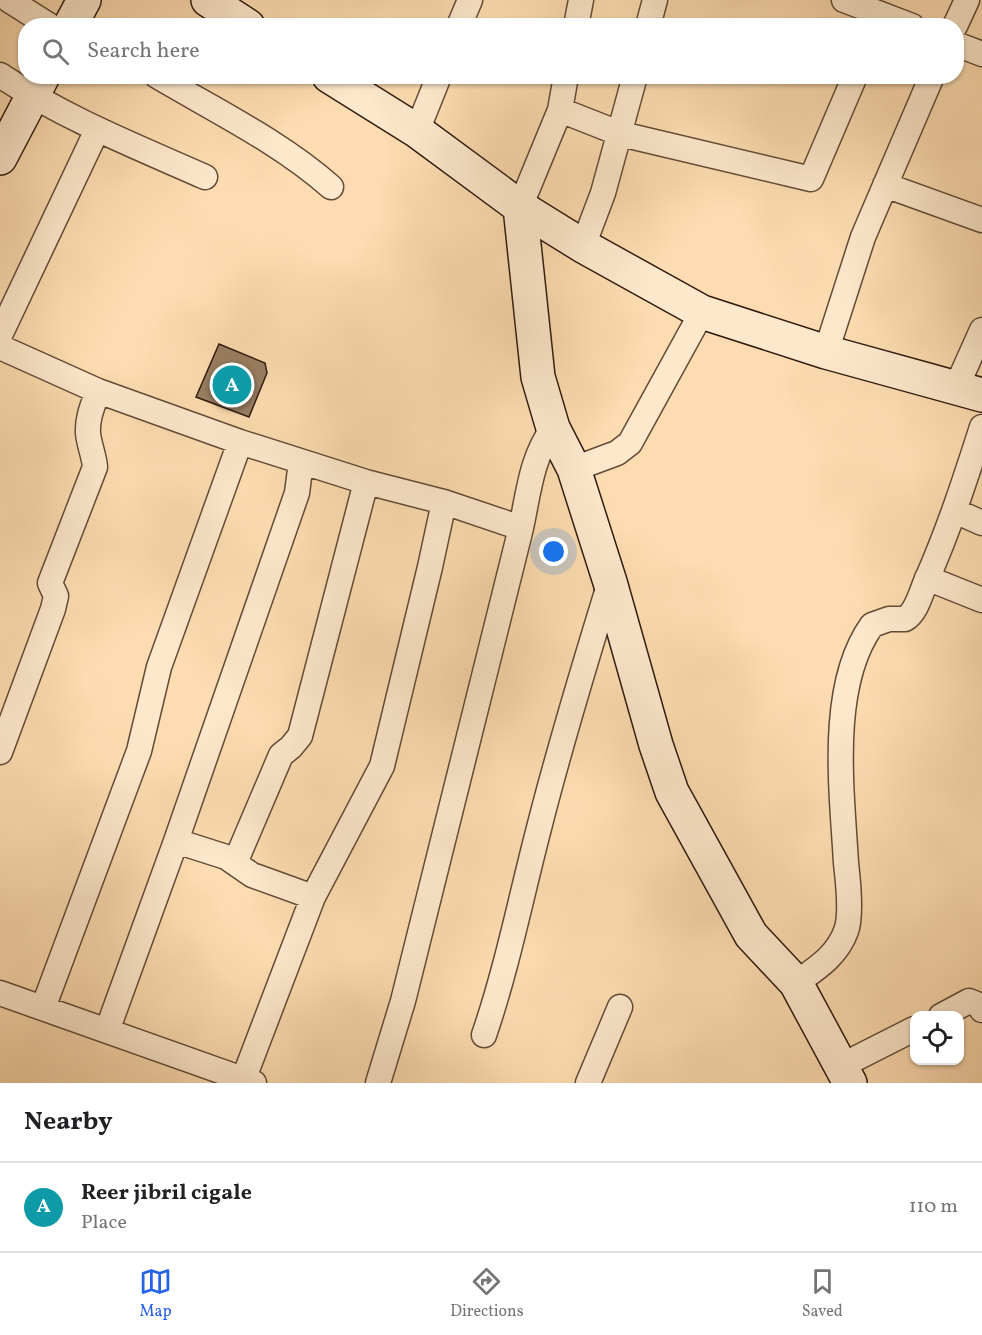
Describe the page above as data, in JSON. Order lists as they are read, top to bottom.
{
  "page": {
    "search": "Search here",
    "pins": "A",
    "heading": "Nearby",
    "list": [
      {
        "mark": "A",
        "name": "Reer jibril cigale",
        "note": "Place",
        "value": "110 m"
      }
    ],
    "nav": ["Map", "Directions", "Saved"]
  }
}
